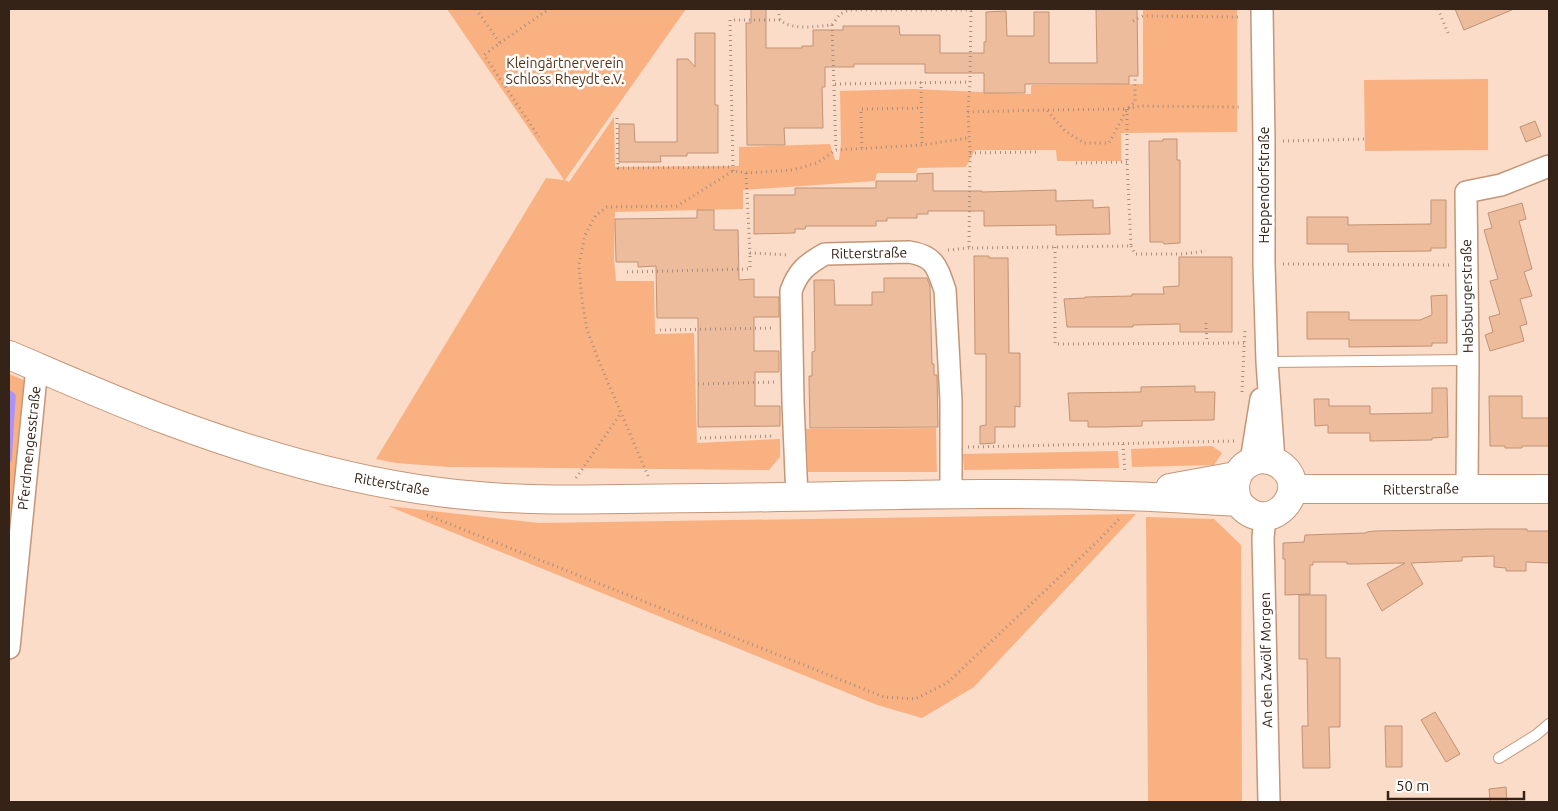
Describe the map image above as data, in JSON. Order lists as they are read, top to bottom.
{
  "streets": {
    "main road": ["Ritterstraße"],
    "street": [
      "Heppendorfstraße",
      "Habsburgerstraße",
      "Pferdmengesstraße",
      "An den Zwölf Morgen"
    ]
  },
  "crossings": [
    ["Heppendorfstraße", "Ritterstraße"],
    ["Heppendorfstraße", "An den Zwölf Morgen"],
    ["Ritterstraße", "Habsburgerstraße"],
    ["Ritterstraße", "Pferdmengesstraße"],
    ["Ritterstraße", "An den Zwölf Morgen"]
  ],
  "parks": ["Kleingärtnerverein Schloss Rheydt e.V."],
  "scale_bar": "50 m"
}
